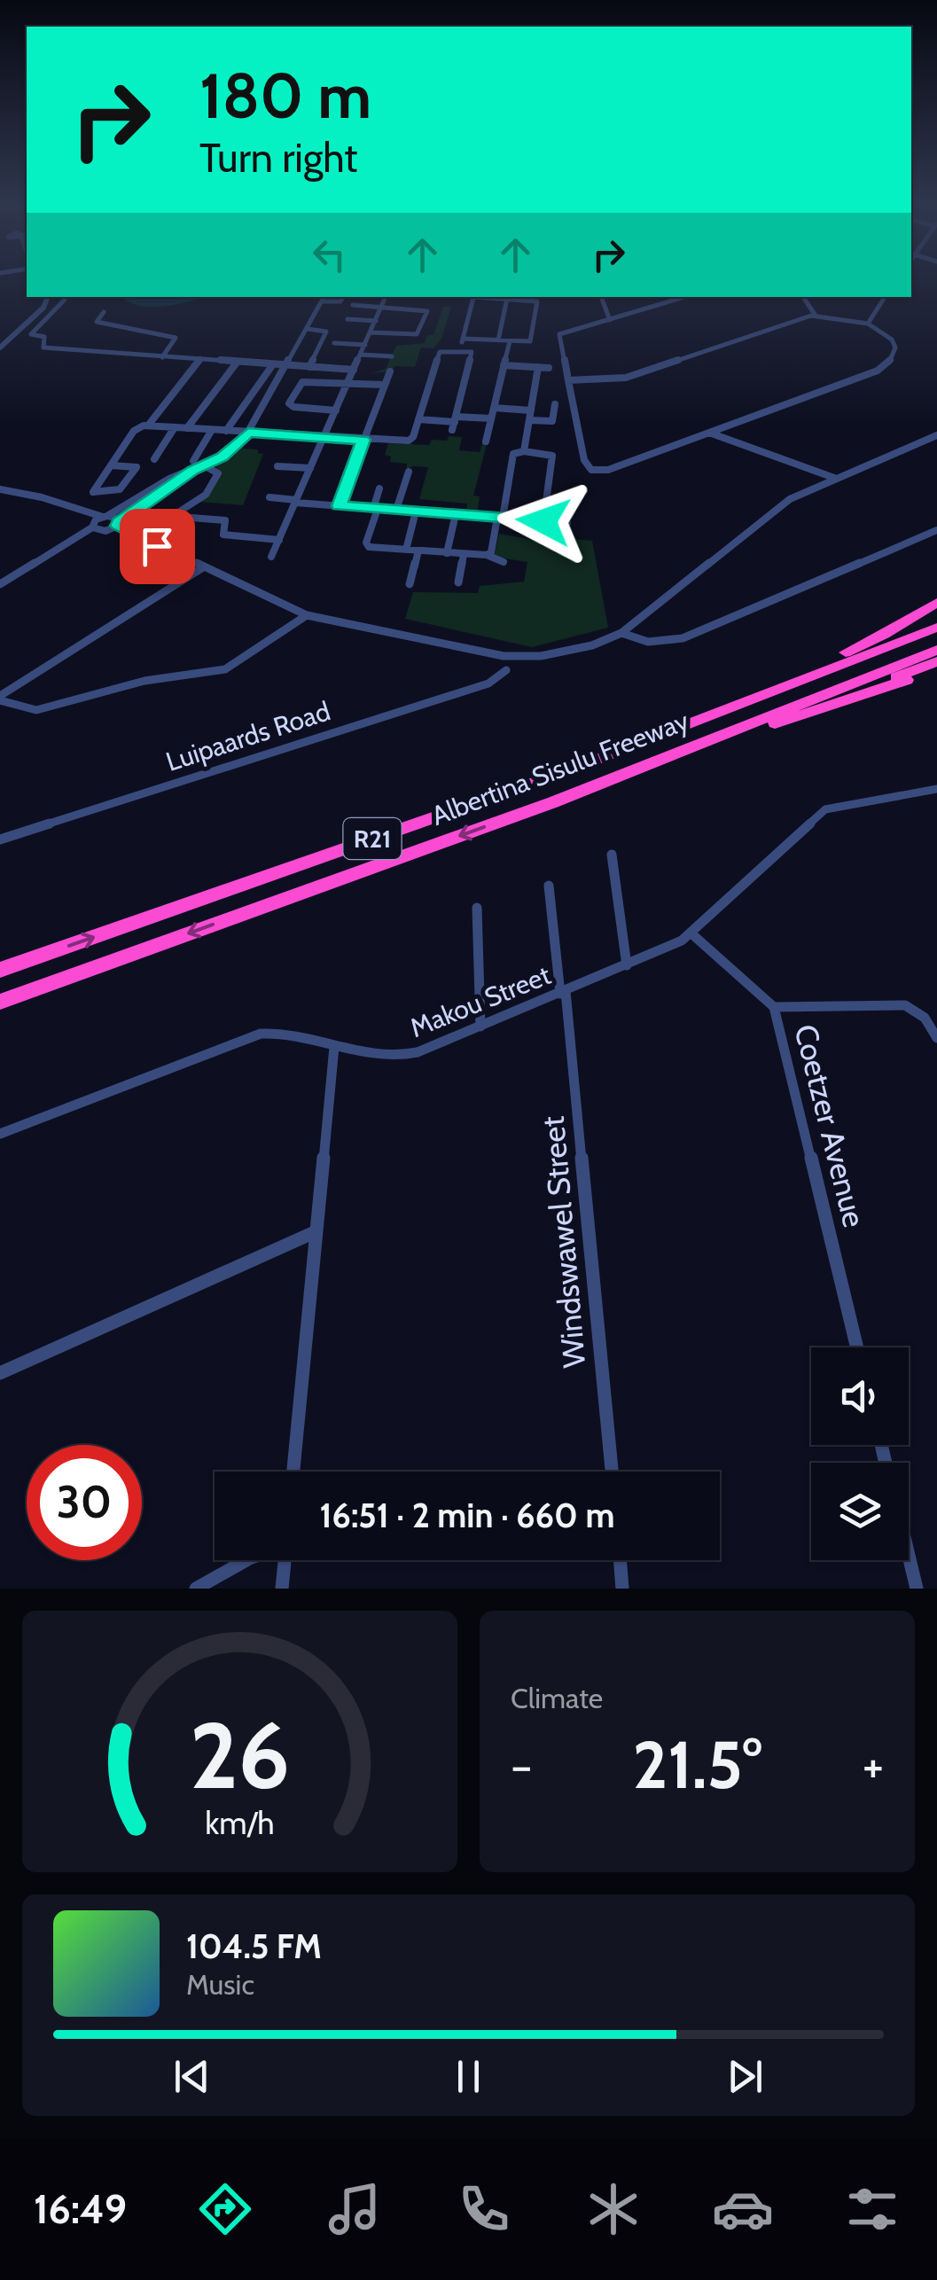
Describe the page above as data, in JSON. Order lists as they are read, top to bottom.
{
  "streets": {
    "highway": ["Albertina Sisulu Freeway", "R21"],
    "street": [
      "Luipaards Road",
      "Makou Street",
      "Coetzer Avenue",
      "Windswawel Street"
    ]
  },
  "crossings": [
    ["Makou Street", "Coetzer Avenue"],
    ["Makou Street", "Windswawel Street"]
  ],
  "page": {
    "turn": ["180 m", "Turn right"],
    "limit": "30",
    "trip": "16:51 · 2 min · 660 m",
    "tile": "Climate",
    "heat": ["−", "21.5°", "+"],
    "song": ["104.5 FM", "Music"],
    "tabs": "16:49",
    "gauge": ["26", "km/h"]
  }
}
